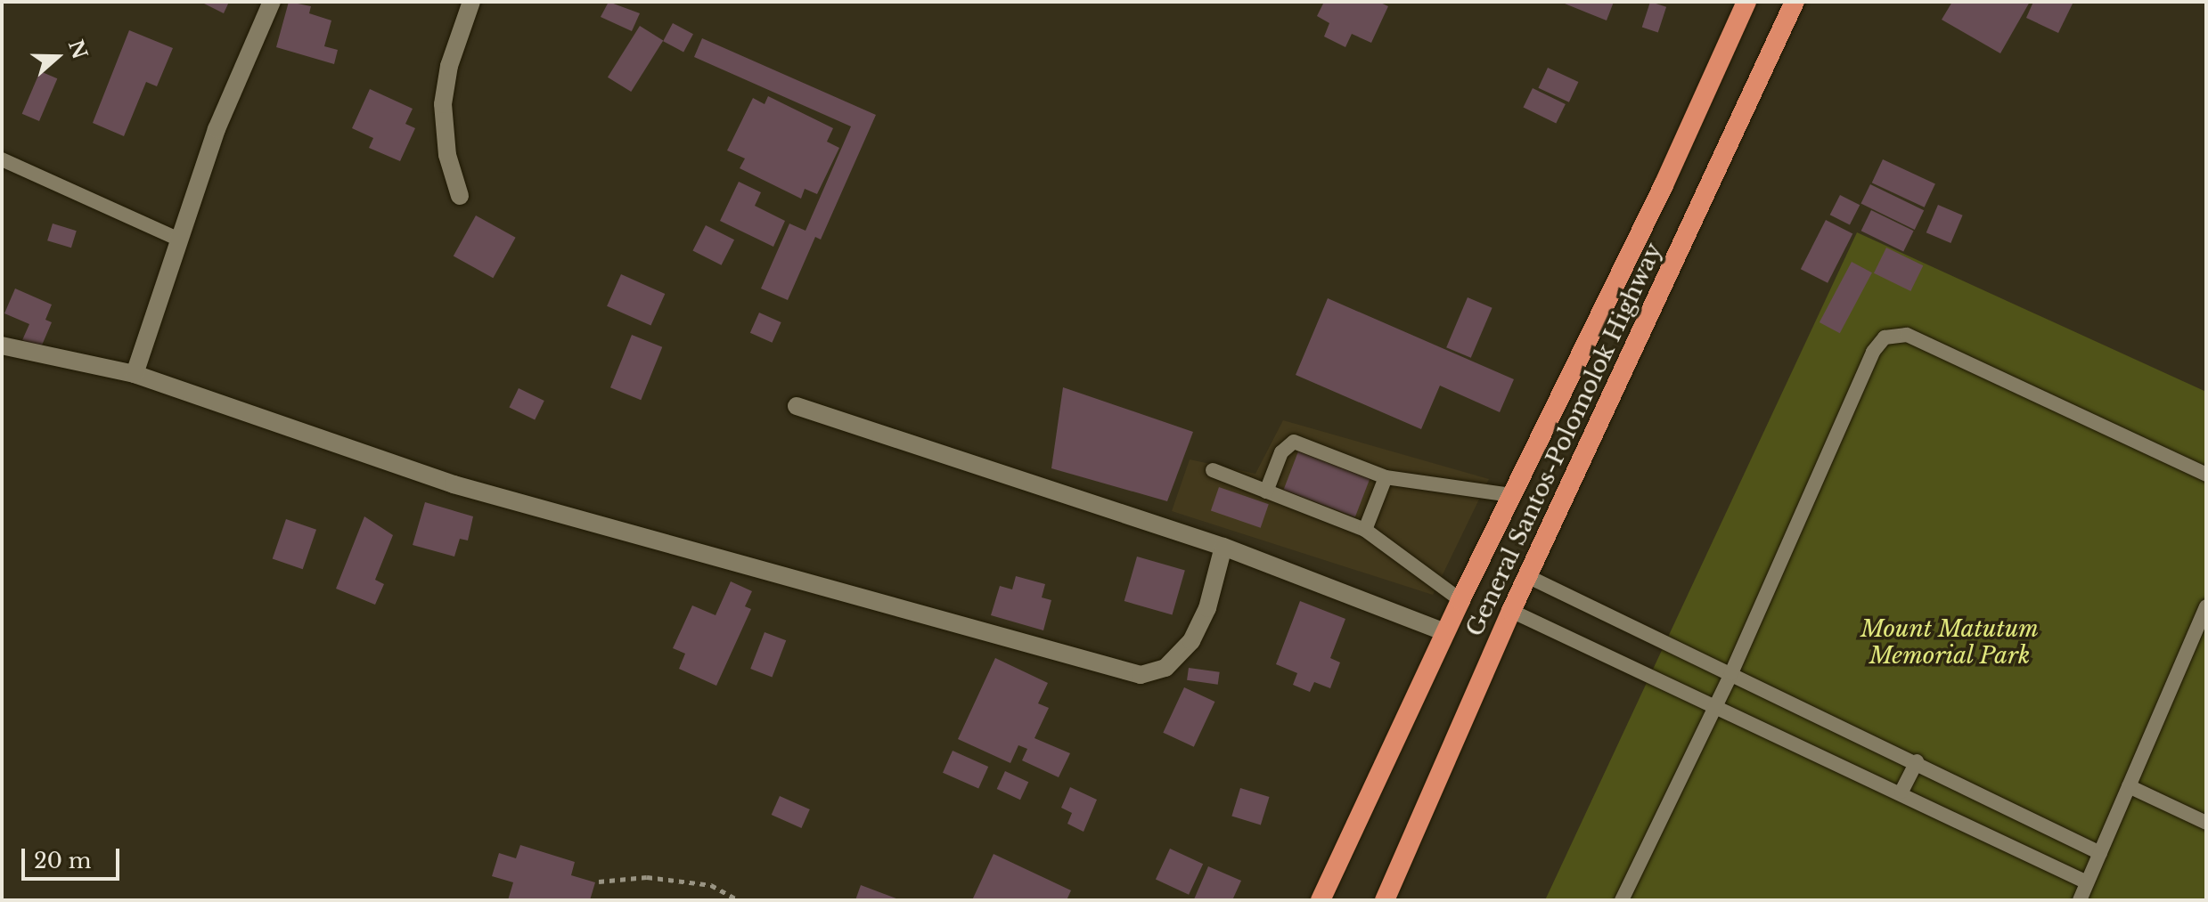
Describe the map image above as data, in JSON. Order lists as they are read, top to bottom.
{
  "streets": {
    "highway": ["General Santos-Polomolok Highway"]
  },
  "parks": ["Mount Matutum Memorial Park"],
  "scale_bar": "20 m",
  "north": "right"
}
